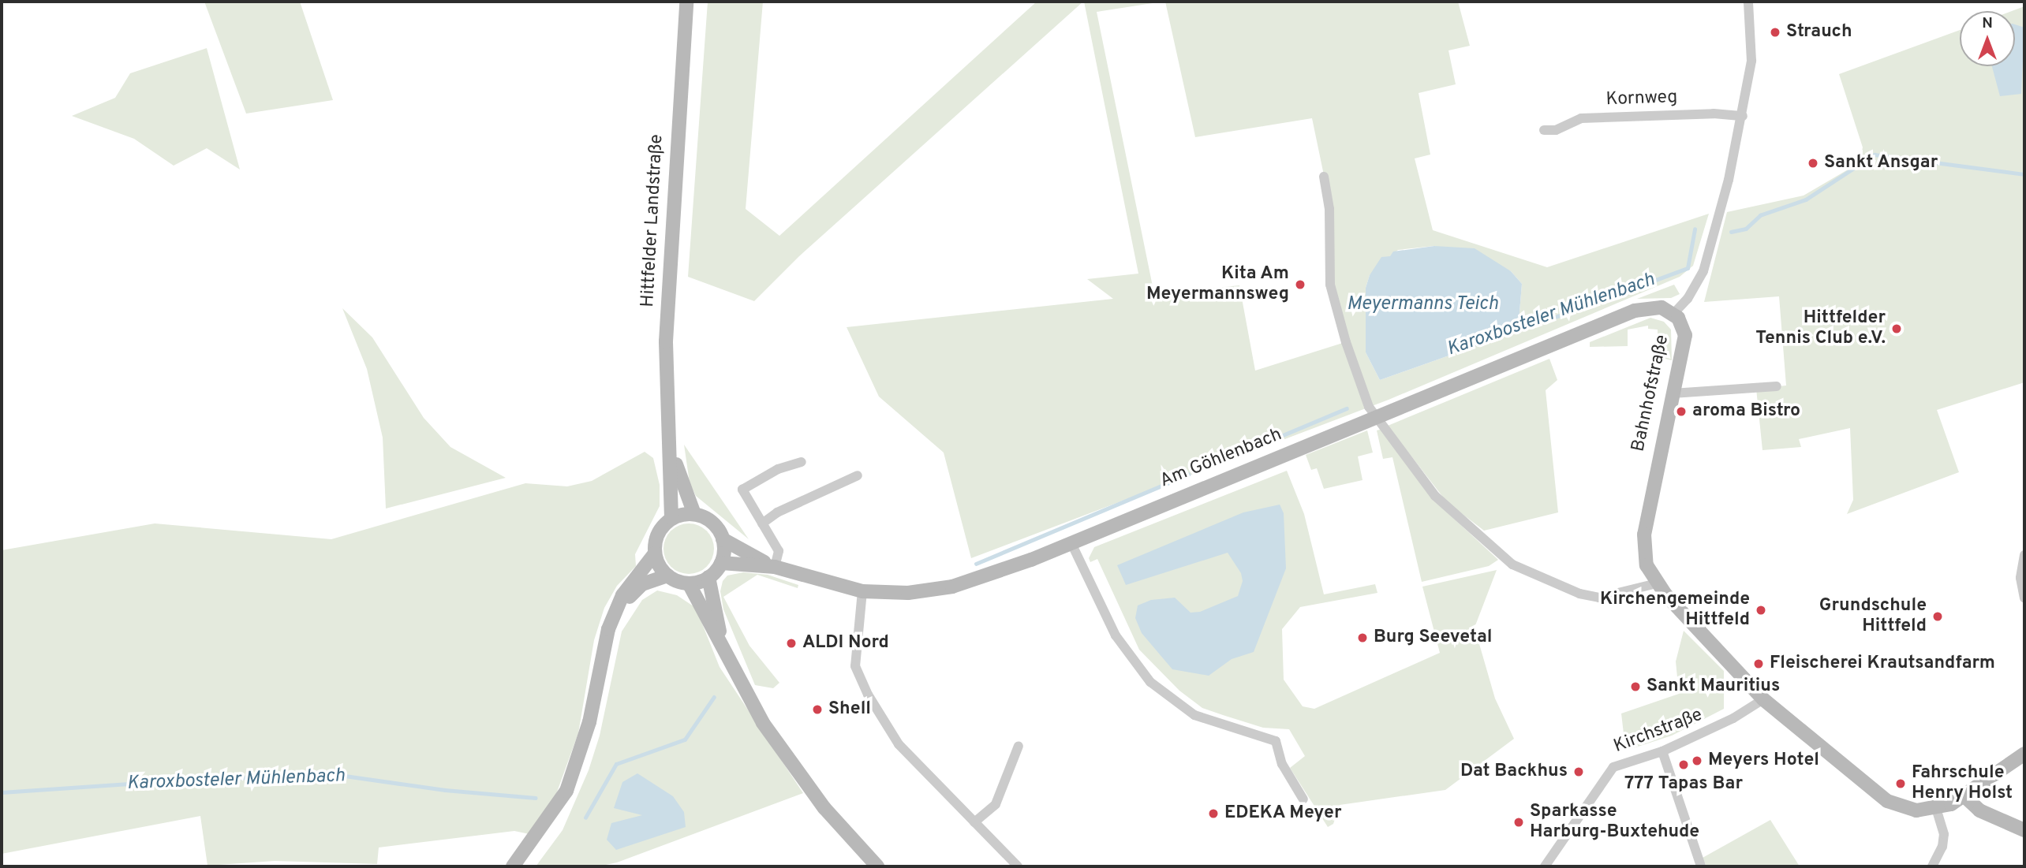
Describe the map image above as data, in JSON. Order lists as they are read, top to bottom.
{
  "streets": {
    "street": [
      "Kornweg",
      "Hittfelder Landstraße",
      "Bahnhofstraße",
      "Am Göhlenbach",
      "Kirchstraße"
    ]
  },
  "crossings": [
    ["Kornweg", "Bahnhofstraße"],
    ["Hittfelder Landstraße", "Am Göhlenbach"],
    ["Bahnhofstraße", "Am Göhlenbach"],
    ["Bahnhofstraße", "Kirchstraße"]
  ],
  "water": ["Meyermanns Teich", "Karoxbosteler Mühlenbach"],
  "places": [
    "Strauch",
    "Sankt Ansgar",
    "Kita Am Meyermannsweg",
    "Hittfelder Tennis Club e.V.",
    "aroma Bistro",
    "Kirchengemeinde Hittfeld",
    "Grundschule Hittfeld",
    "Burg Seevetal",
    "ALDI Nord",
    "Fleischerei Krautsandfarm",
    "Sankt Mauritius",
    "Shell",
    "Meyers Hotel",
    "777 Tapas Bar",
    "Dat Backhus",
    "Fahrschule Henry Holst",
    "EDEKA Meyer",
    "Sparkasse Harburg-Buxtehude"
  ],
  "north": "top"
}
